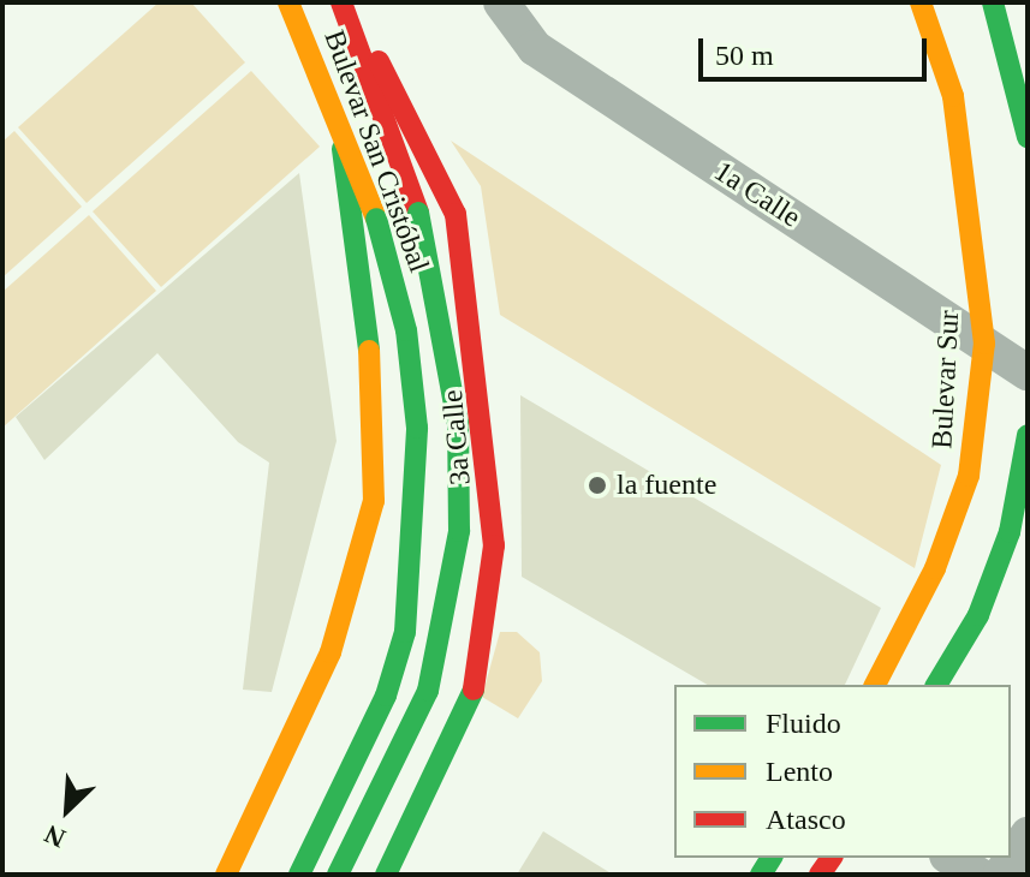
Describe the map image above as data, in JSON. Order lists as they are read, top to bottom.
{
  "streets": {
    "main road": ["Bulevar San Cristóbal", "Bulevar Sur", "3a Calle"],
    "street": ["1a Calle"]
  },
  "crossings": [
    ["Bulevar San Cristóbal", "3a Calle"],
    ["1a Calle", "Bulevar Sur"]
  ],
  "places": ["la fuente"],
  "legend": ["Fluido", "Lento", "Atasco"],
  "scale_bar": "50 m",
  "north": "bottom left"
}
